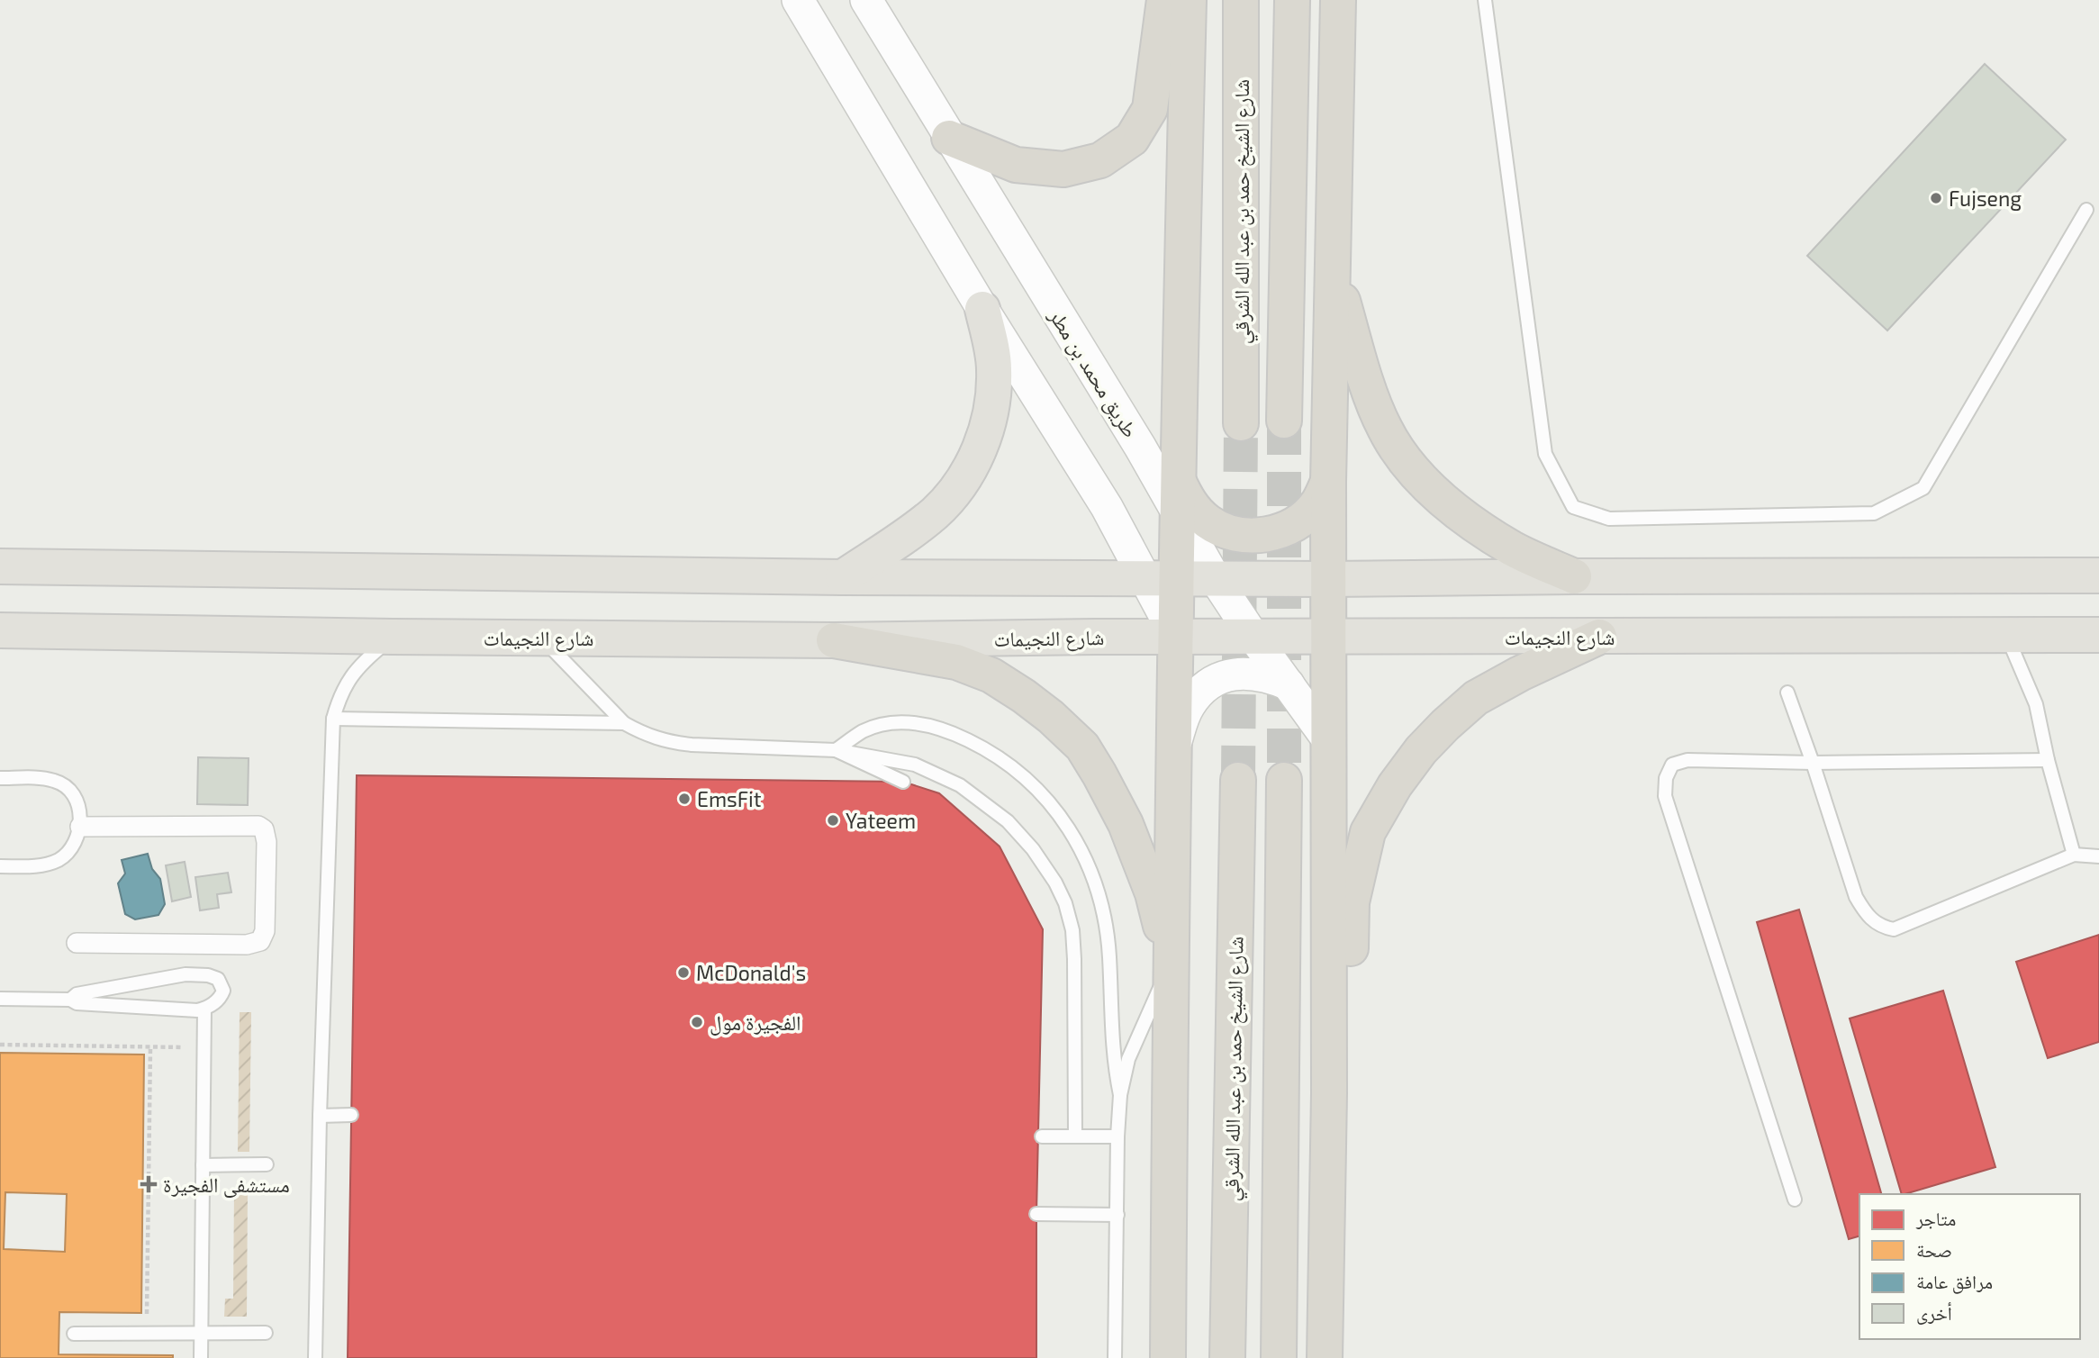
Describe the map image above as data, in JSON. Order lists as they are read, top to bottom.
{
  "streets": {
    "highway": ["شارع الشيخ حمد بن عبد الله الشرقي"],
    "main road": ["شارع النجيمات"],
    "street": ["طريق محمد بن مطر"]
  },
  "crossings": [
    ["طريق محمد بن مطر", "شارع النجيمات"]
  ],
  "places": {
    "other": [
      "Fujseng",
      "EmsFit",
      "Yateem",
      "McDonald's",
      "الفجيرة مول"
    ],
    "health": ["مستشفى الفجيرة"]
  },
  "legend": [
    "متاجر",
    "صحة",
    "مرافق عامة",
    "أخرى"
  ]
}
